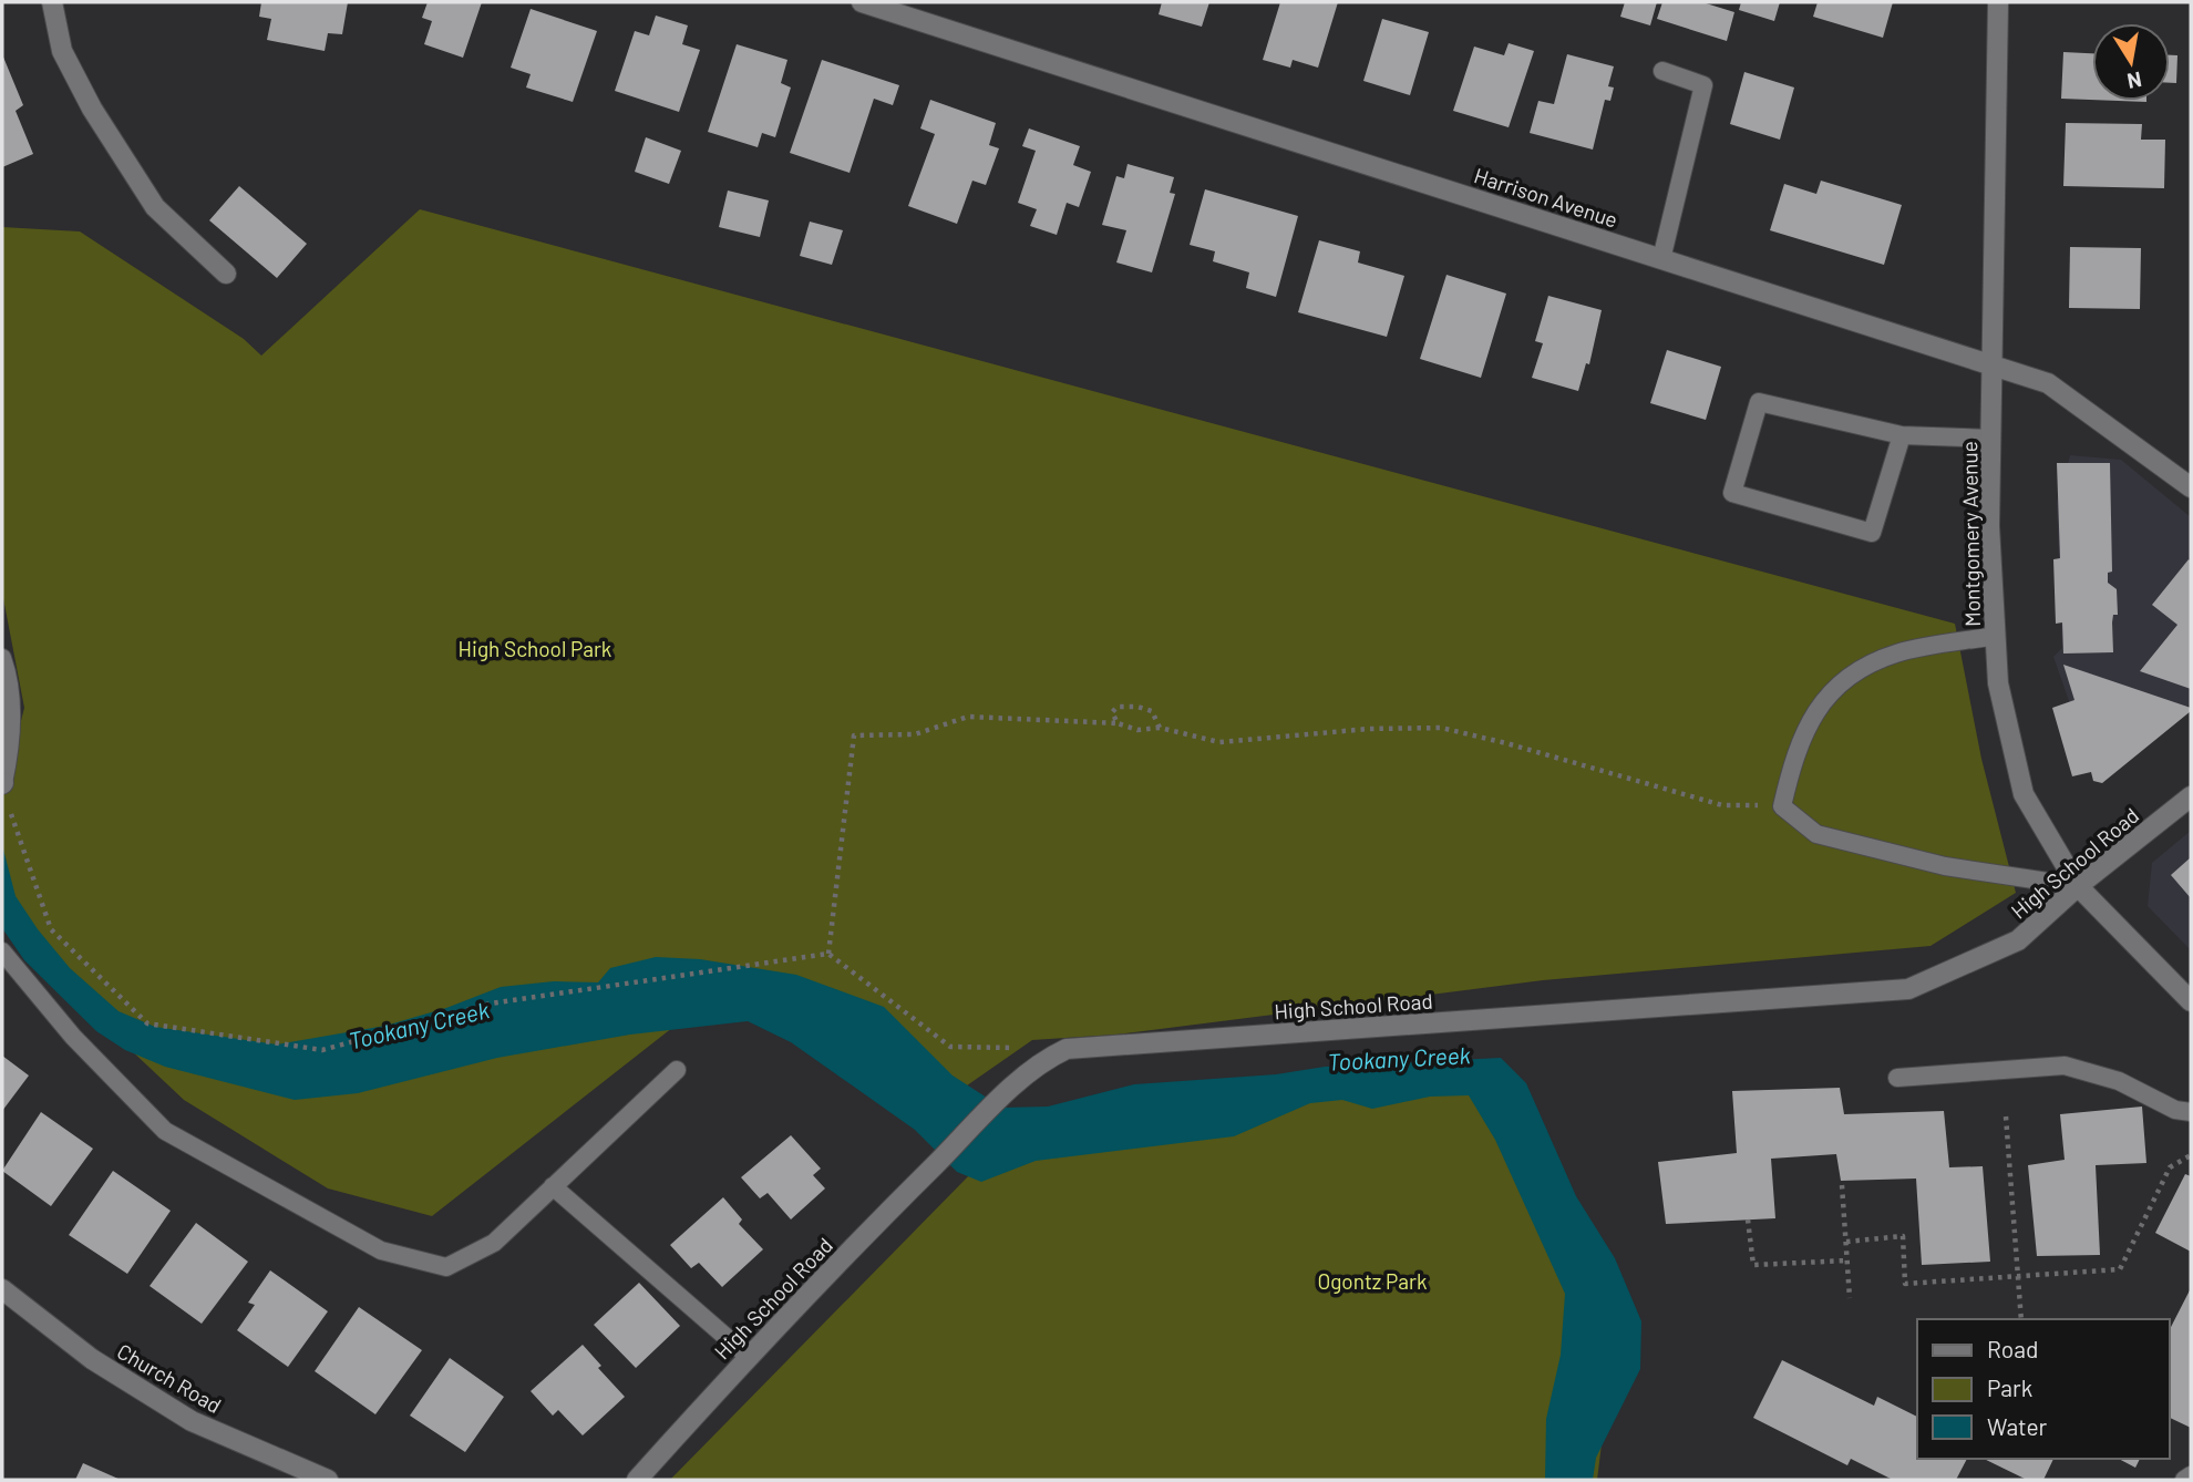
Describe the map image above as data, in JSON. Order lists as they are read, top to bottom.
{
  "streets": {
    "street": [
      "Harrison Avenue",
      "Montgomery Avenue",
      "High School Road",
      "Church Road"
    ]
  },
  "crossings": [
    ["Harrison Avenue", "Montgomery Avenue"],
    ["Montgomery Avenue", "High School Road"]
  ],
  "water": ["Tookany Creek"],
  "parks": ["High School Park", "Ogontz Park"],
  "legend": ["Road", "Park", "Water"],
  "north": "bottom"
}
